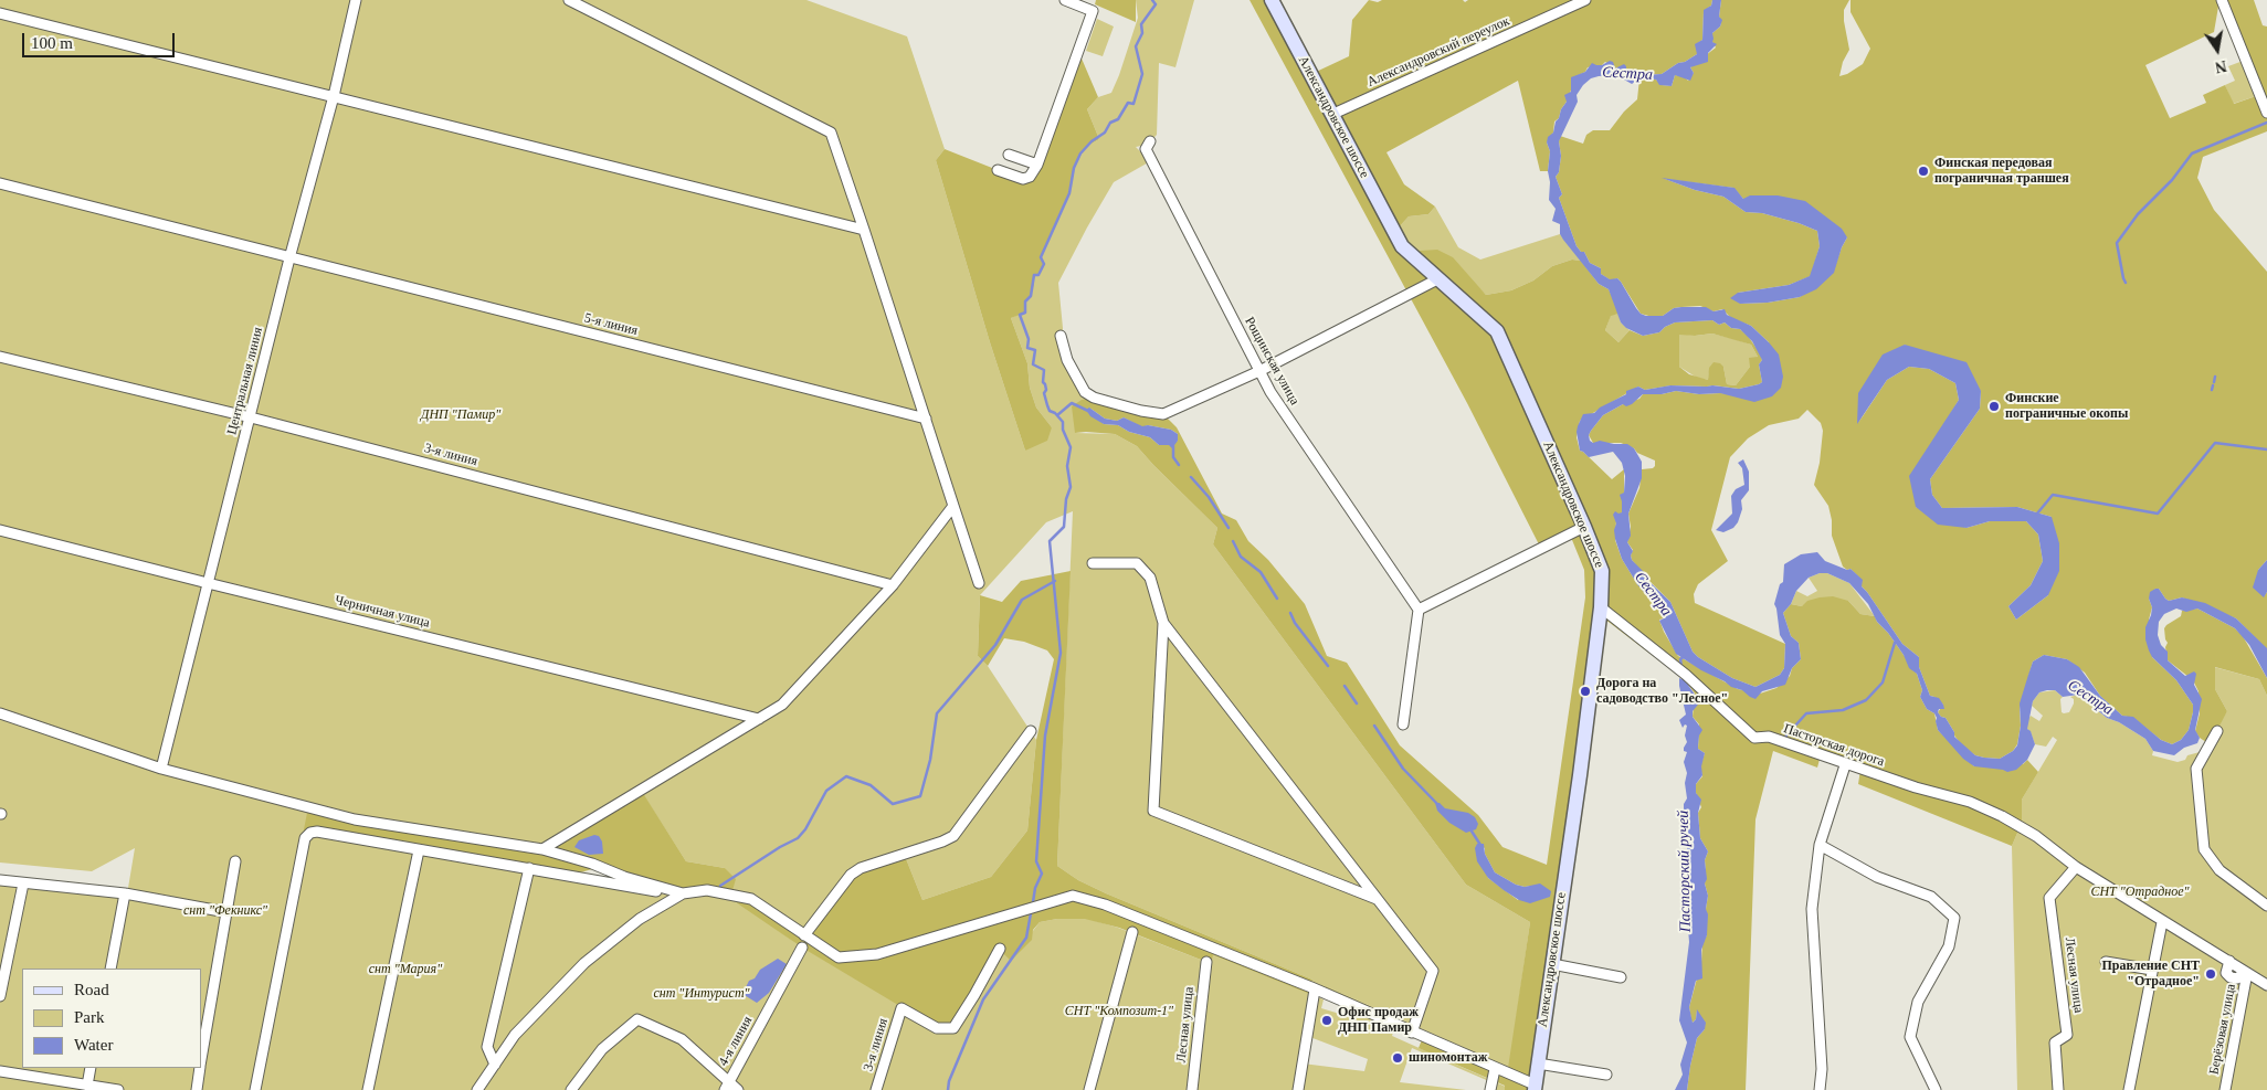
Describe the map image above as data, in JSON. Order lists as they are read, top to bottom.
{
  "streets": {
    "street": [
      "Александровский переулок",
      "Александровское шоссе",
      "5-я линия",
      "Рощинская улица",
      "Центральная линия",
      "3-я линия",
      "Черничная улица",
      "Пасторская дорога",
      "Лесная улица",
      "Берёзовая улица",
      "4-я линия"
    ]
  },
  "crossings": [
    ["Александровский переулок", "Александровское шоссе"],
    ["Александровское шоссе", "Пасторская дорога"],
    ["5-я линия", "Центральная линия"],
    ["Центральная линия", "3-я линия"],
    ["Центральная линия", "Черничная улица"],
    ["Пасторская дорога", "Лесная улица"],
    ["Пасторская дорога", "Берёзовая улица"]
  ],
  "water": ["Сестра", "Пасторский ручей"],
  "parks": [
    "ДНП \"Памир\"",
    "СНТ \"Отрадное\"",
    "снт \"Фекникс\"",
    "снт \"Мария\"",
    "снт \"Интурист\"",
    "СНТ \"Композит-1\""
  ],
  "places": [
    "Финская передовая пограничная траншея",
    "Финские пограничные окопы",
    "Дорога на садоводство \"Лесное\"",
    "Правление СНТ \"Отрадное\"",
    "Офис продаж ДНП Памир",
    "шиномонтаж"
  ],
  "legend": ["Road", "Park", "Water"],
  "scale_bar": "100 m",
  "north": "bottom"
}
